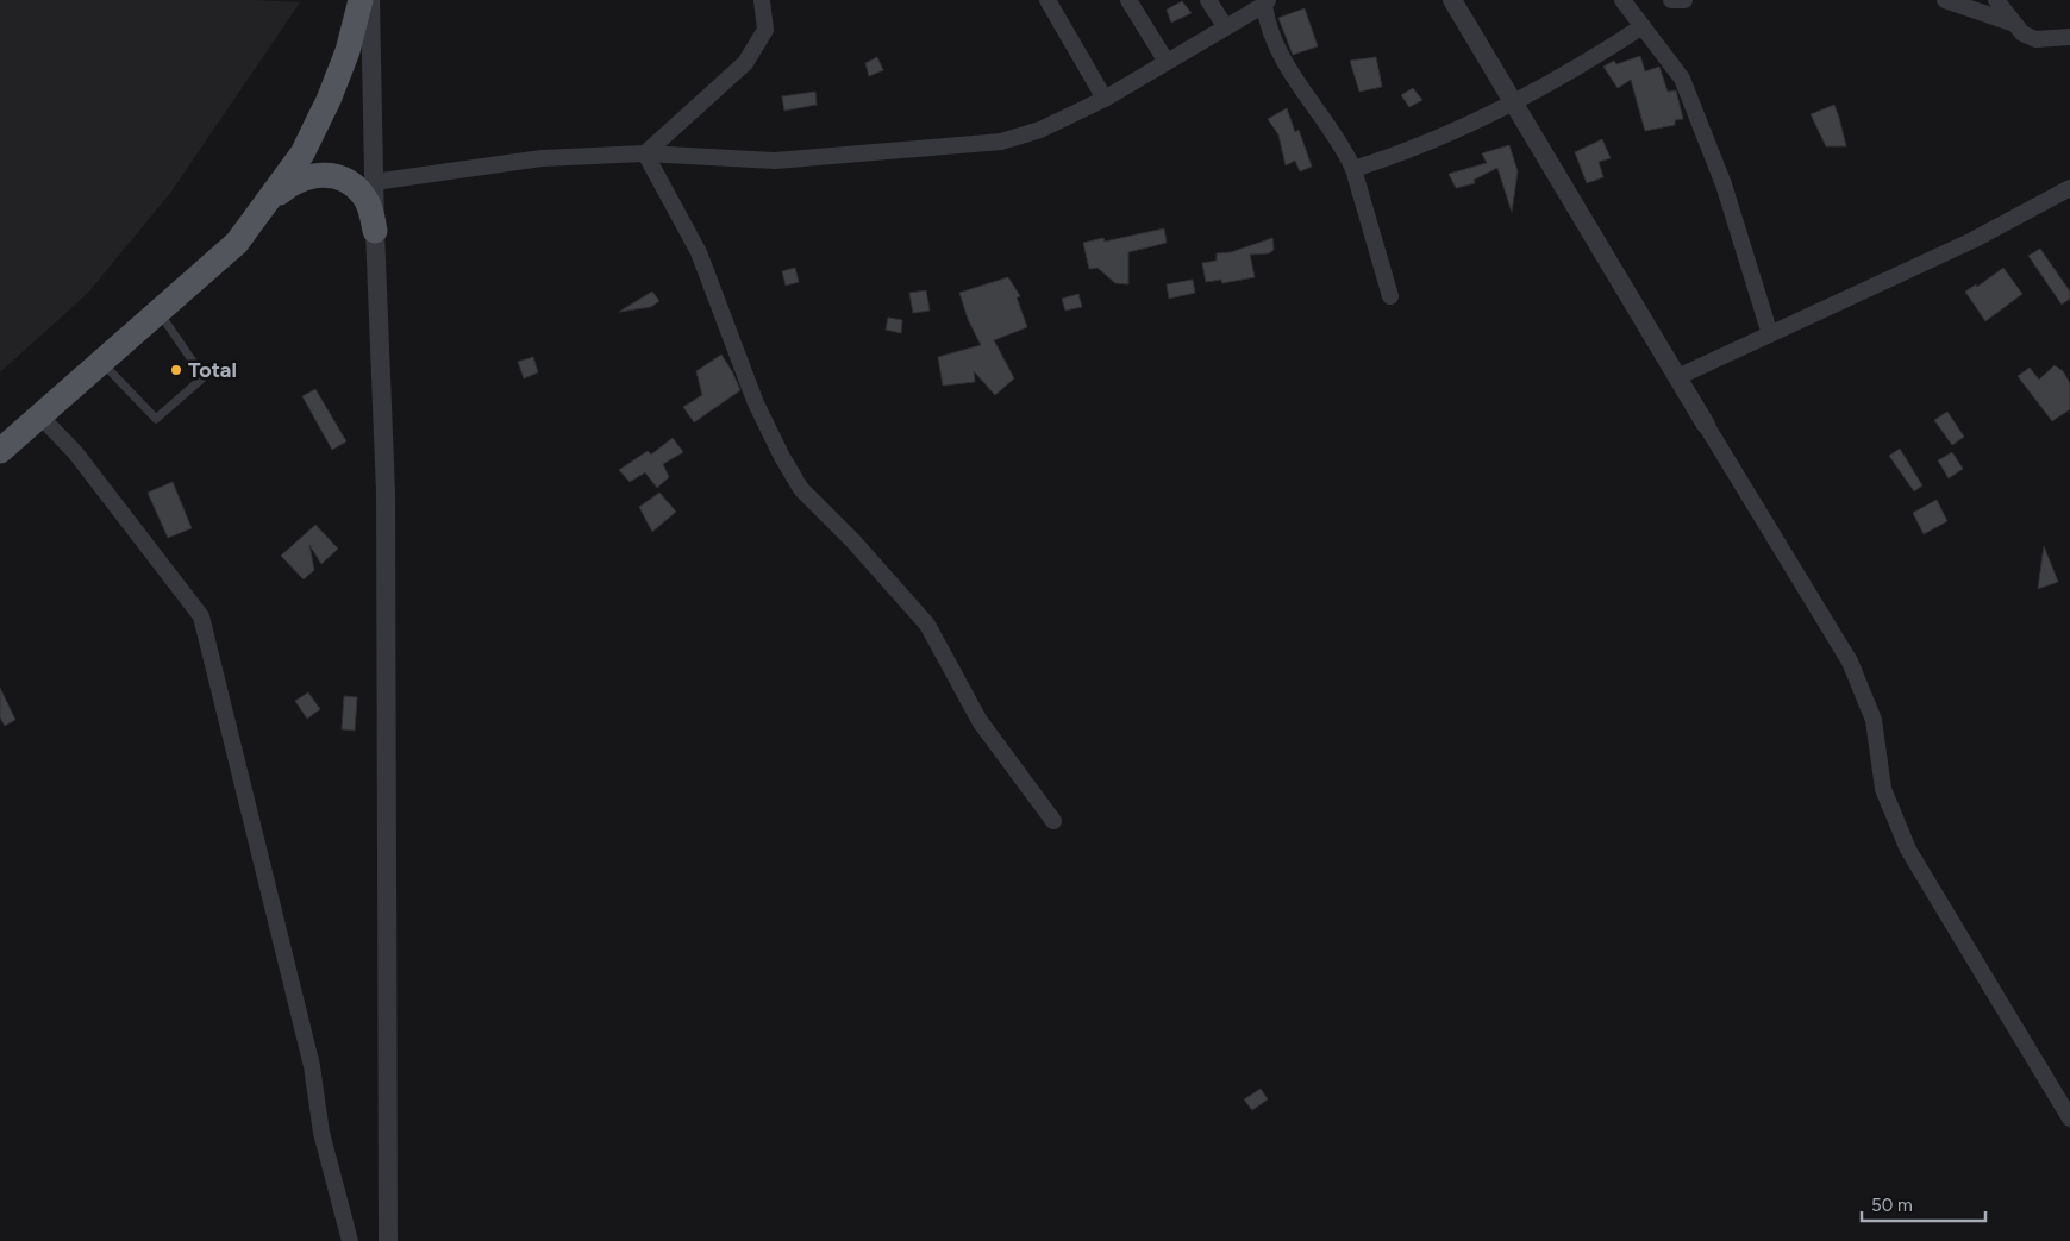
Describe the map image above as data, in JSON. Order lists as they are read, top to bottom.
{
  "places": ["Total"],
  "scale_bar": "50 m"
}
